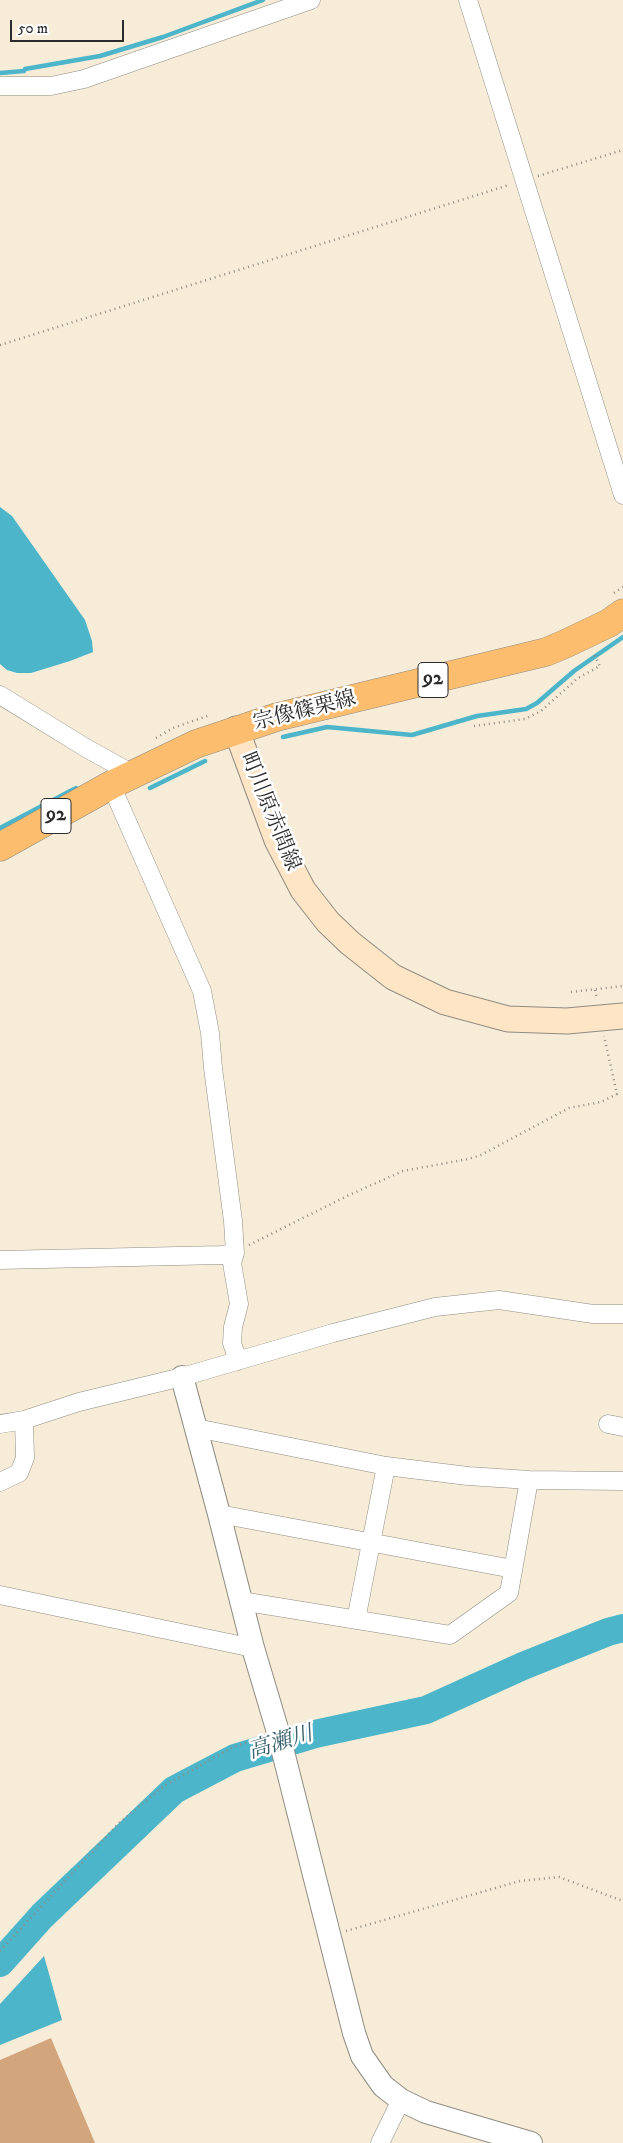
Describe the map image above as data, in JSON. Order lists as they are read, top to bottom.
{
  "streets": {
    "main road": ["92", "宗像篠栗線", "町川原赤間線"]
  },
  "crossings": [
    ["宗像篠栗線", "町川原赤間線"]
  ],
  "water": ["高瀬川"],
  "scale_bar": "50 m"
}
